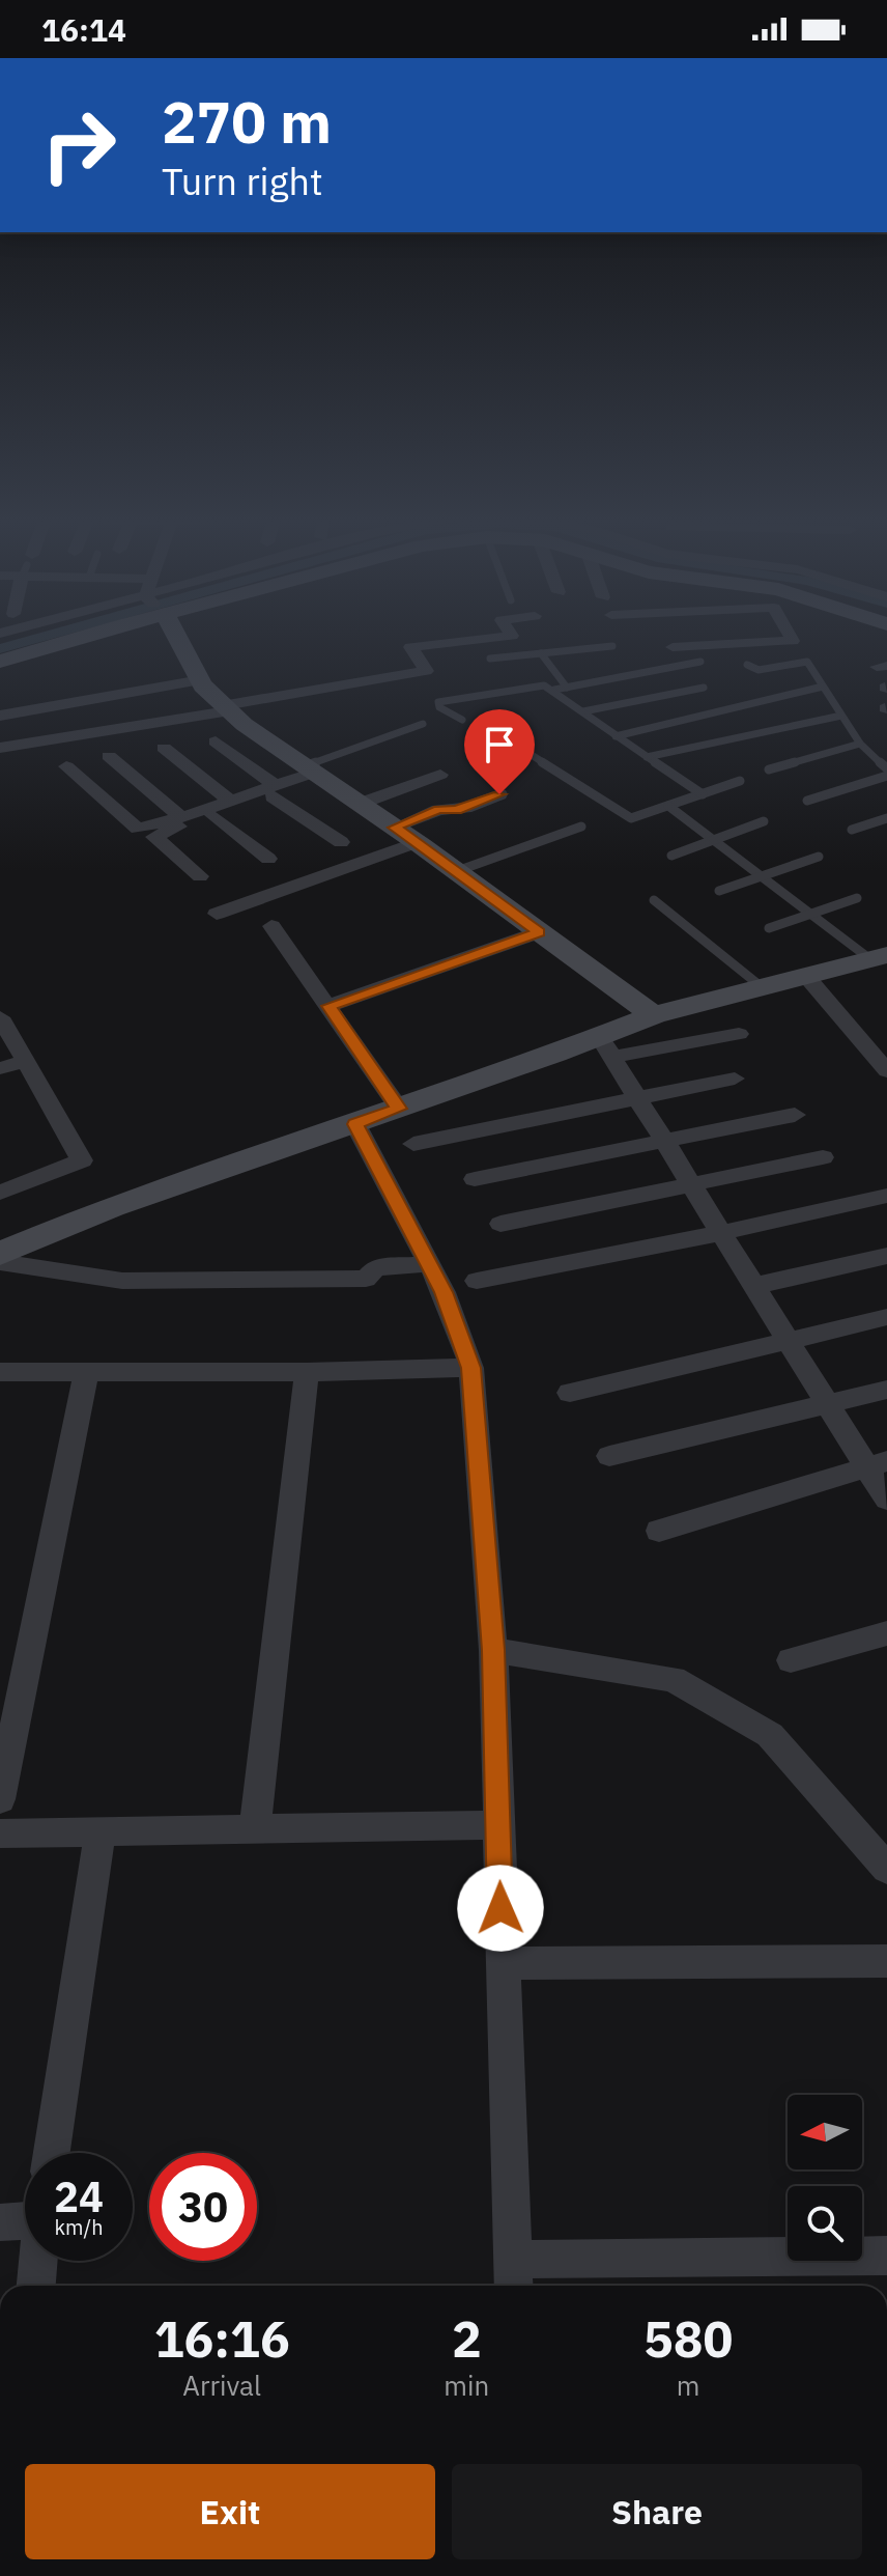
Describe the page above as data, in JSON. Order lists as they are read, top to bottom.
{
  "north": "left",
  "page": {
    "status": "16:14",
    "turn": ["270 m", "Turn right"],
    "speed": "24 km/h",
    "limit": "30",
    "eta": [
      "16:16",
      "Arrival",
      "2",
      "min",
      "580",
      "m"
    ],
    "buttons": ["Exit", "Share"]
  }
}
